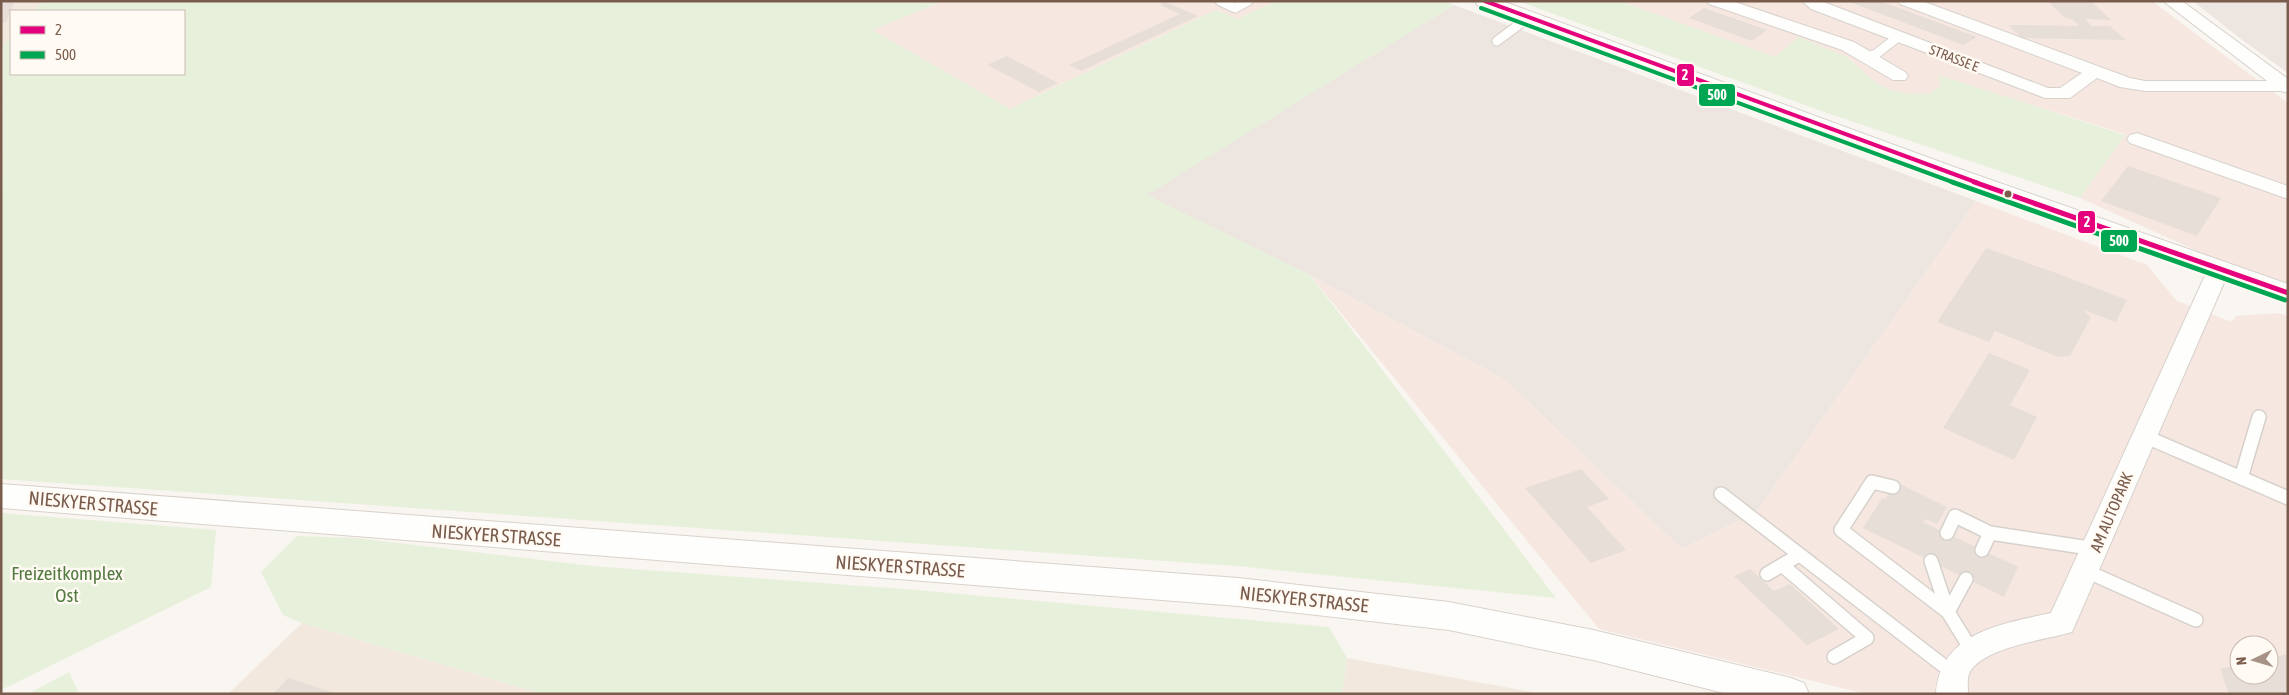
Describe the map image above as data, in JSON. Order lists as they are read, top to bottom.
{
  "streets": {
    "main road": ["NIESKYER STRASSE"],
    "street": ["STRASSE E", "AM AUTOPARK"]
  },
  "parks": ["Freizeitkomplex Ost"],
  "lines": ["transit line 2", "transit line 500"],
  "legend": ["2", "500"],
  "north": "left"
}
